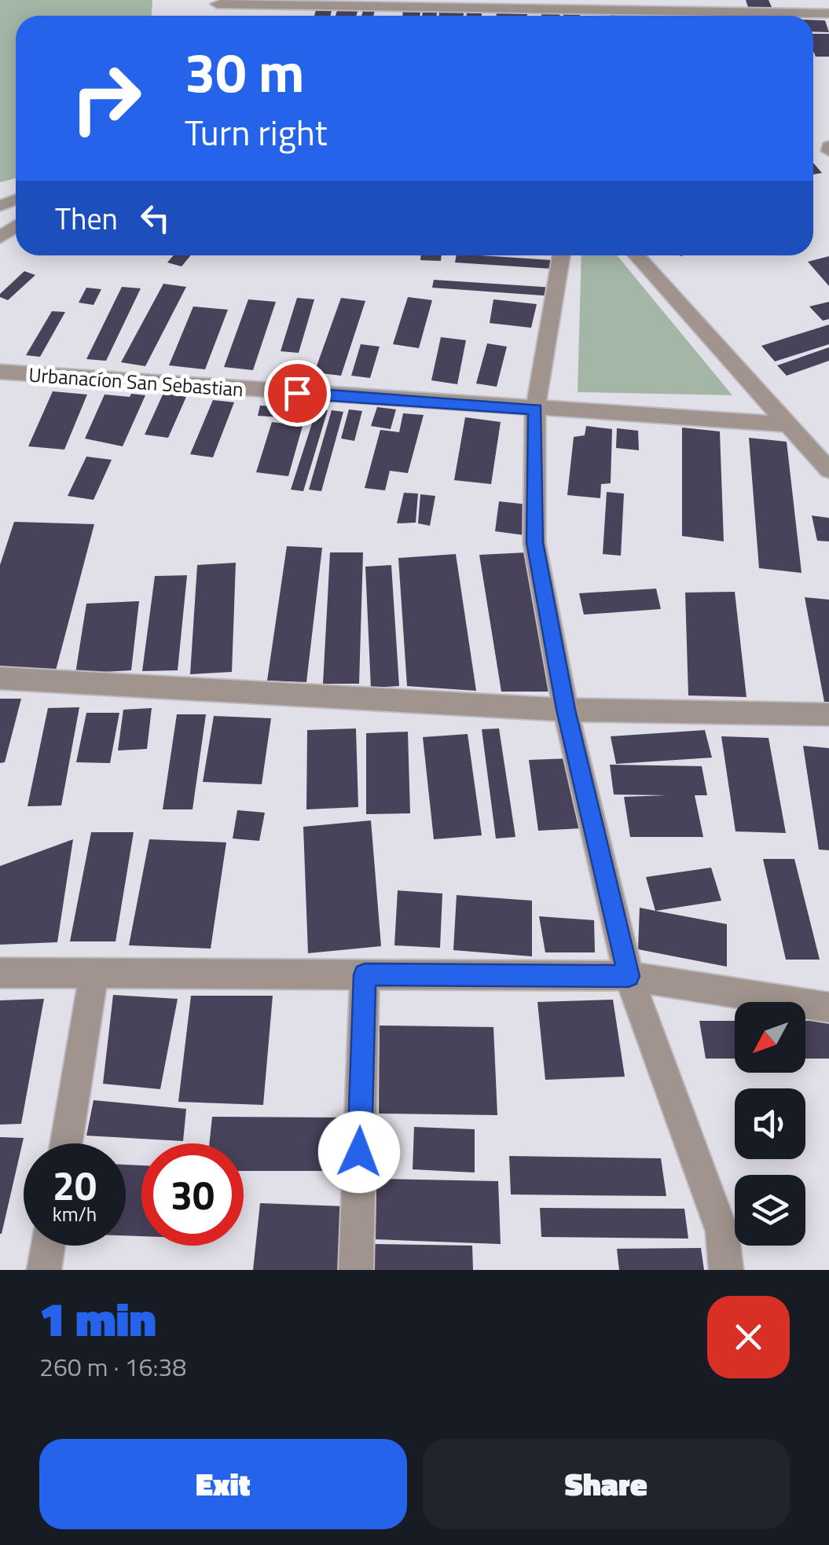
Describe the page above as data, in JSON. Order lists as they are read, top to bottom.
{
  "streets": {
    "street": ["Urbanacíon San Sebastian"]
  },
  "north": "bottom left",
  "page": {
    "turn": ["30 m", "Turn right"],
    "then": "Then",
    "speed": "20 km/h",
    "limit": "30",
    "heading": ["1 min", "260 m · 16:38"],
    "buttons": ["Exit", "Share"]
  }
}
